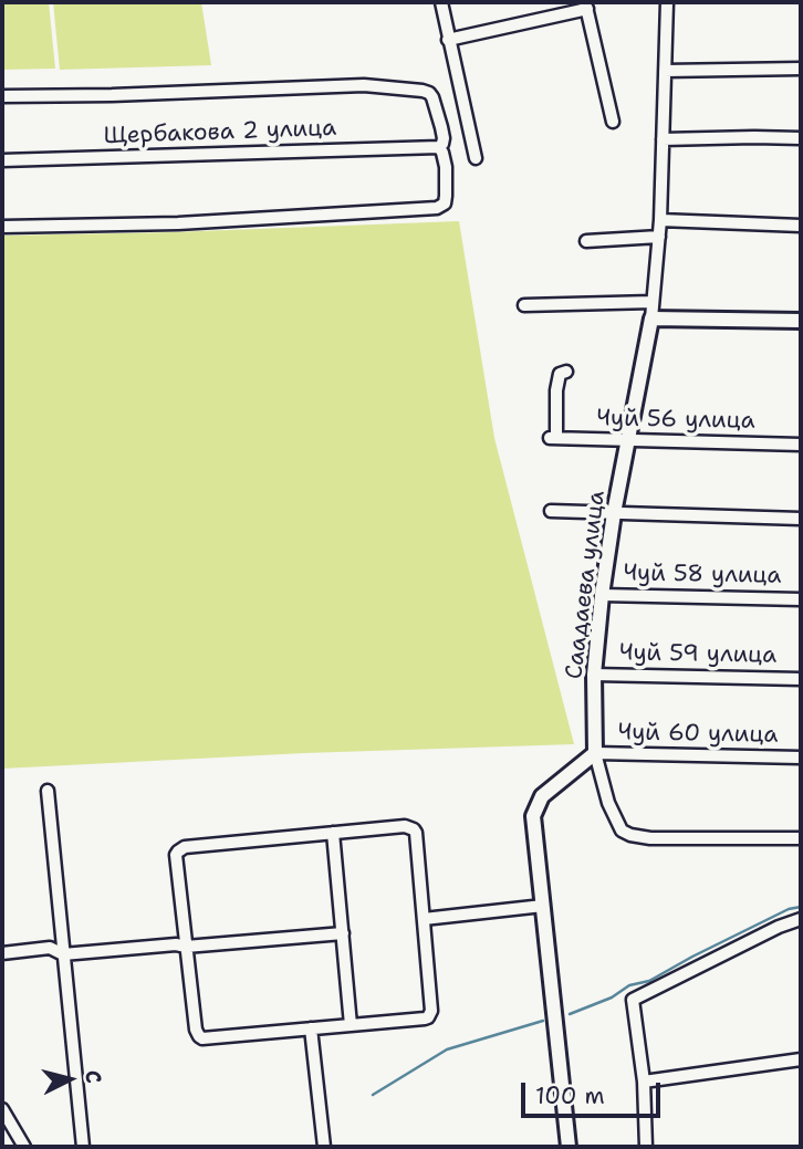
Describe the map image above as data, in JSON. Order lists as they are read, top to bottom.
{
  "streets": {
    "street": [
      "Щербакова 2 улица",
      "Чуй 56 улица",
      "Чуй 58 улица",
      "Саадаева улица",
      "Чуй 59 улица",
      "Чуй 60 улица"
    ]
  },
  "crossings": [
    ["Чуй 56 улица", "Саадаева улица"],
    ["Чуй 58 улица", "Саадаева улица"],
    ["Саадаева улица", "Чуй 59 улица"],
    ["Саадаева улица", "Чуй 60 улица"]
  ],
  "scale_bar": "100 m",
  "north": "right"
}
